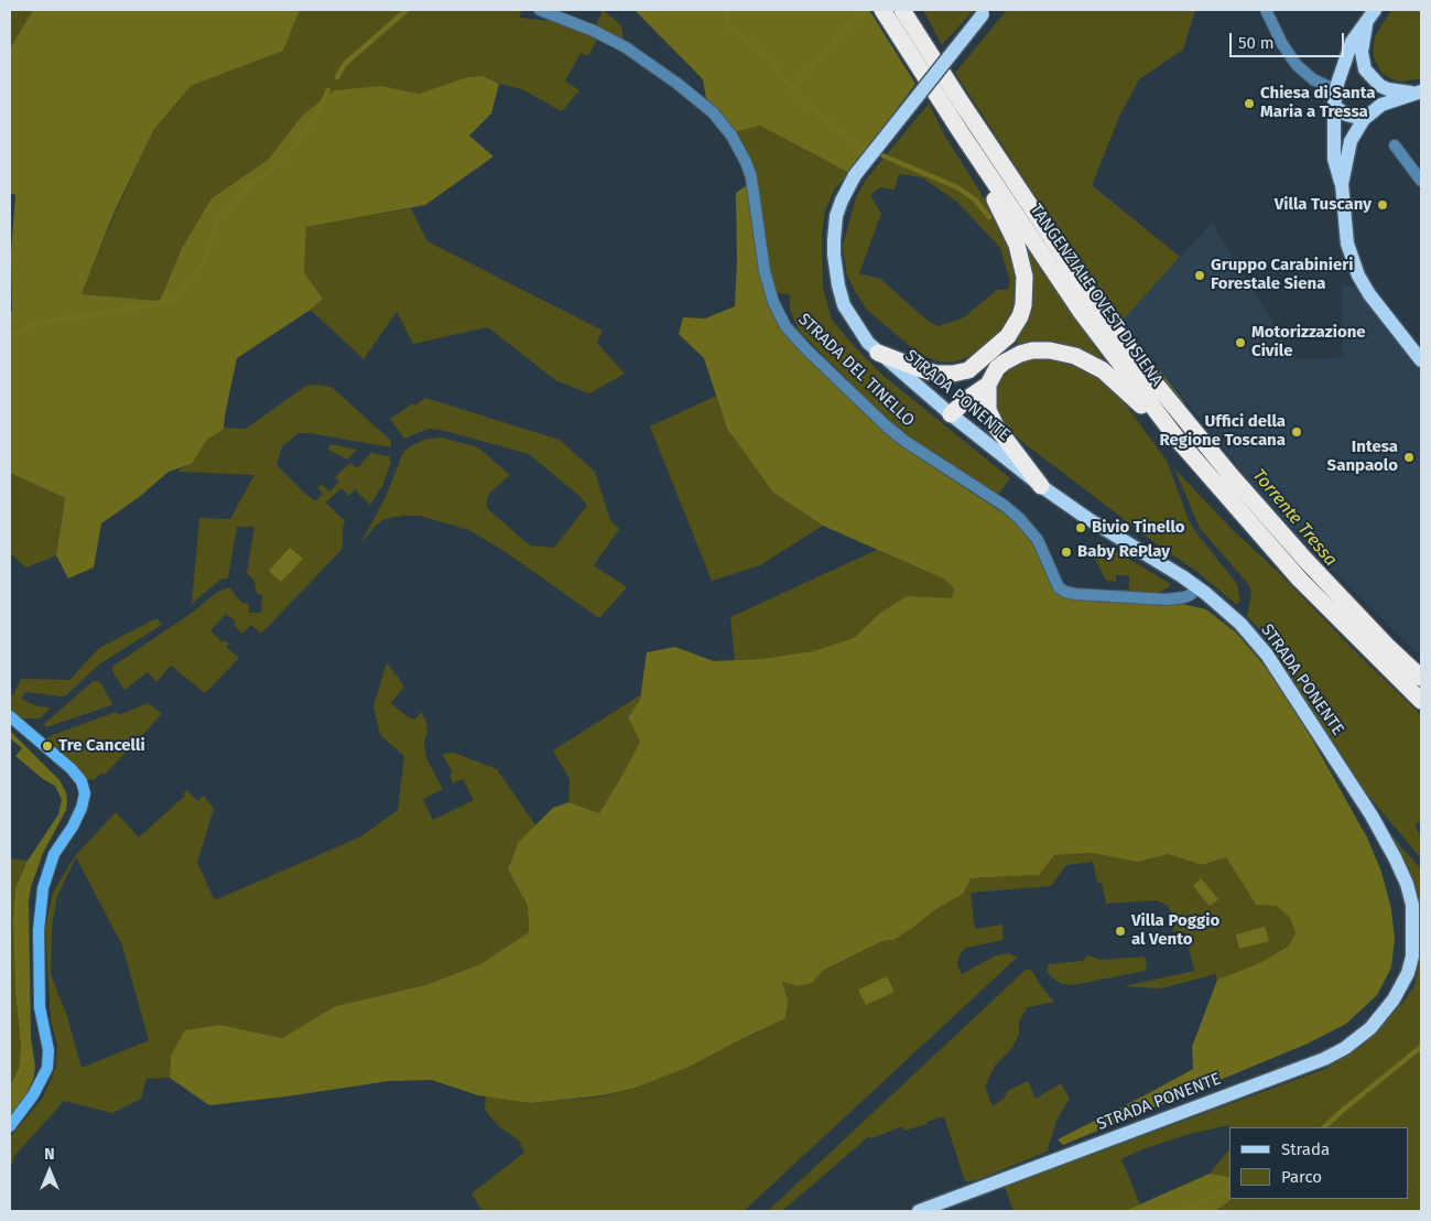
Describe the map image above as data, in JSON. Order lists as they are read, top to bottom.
{
  "streets": {
    "highway": ["TANGENZIALE OVEST DI SIENA"],
    "main road": ["STRADA PONENTE"],
    "street": ["STRADA DEL TINELLO"]
  },
  "crossings": [
    ["STRADA DEL TINELLO", "STRADA PONENTE"]
  ],
  "water": ["Torrente Tressa"],
  "places": [
    "Chiesa di Santa Maria a Tressa",
    "Villa Tuscany",
    "Gruppo Carabinieri Forestale Siena",
    "Motorizzazione Civile",
    "Uffici della Regione Toscana",
    "Intesa Sanpaolo",
    "Bivio Tinello",
    "Baby RePlay",
    "Tre Cancelli",
    "Villa Poggio al Vento"
  ],
  "legend": ["Strada", "Parco"],
  "scale_bar": "50 m",
  "north": "top"
}
